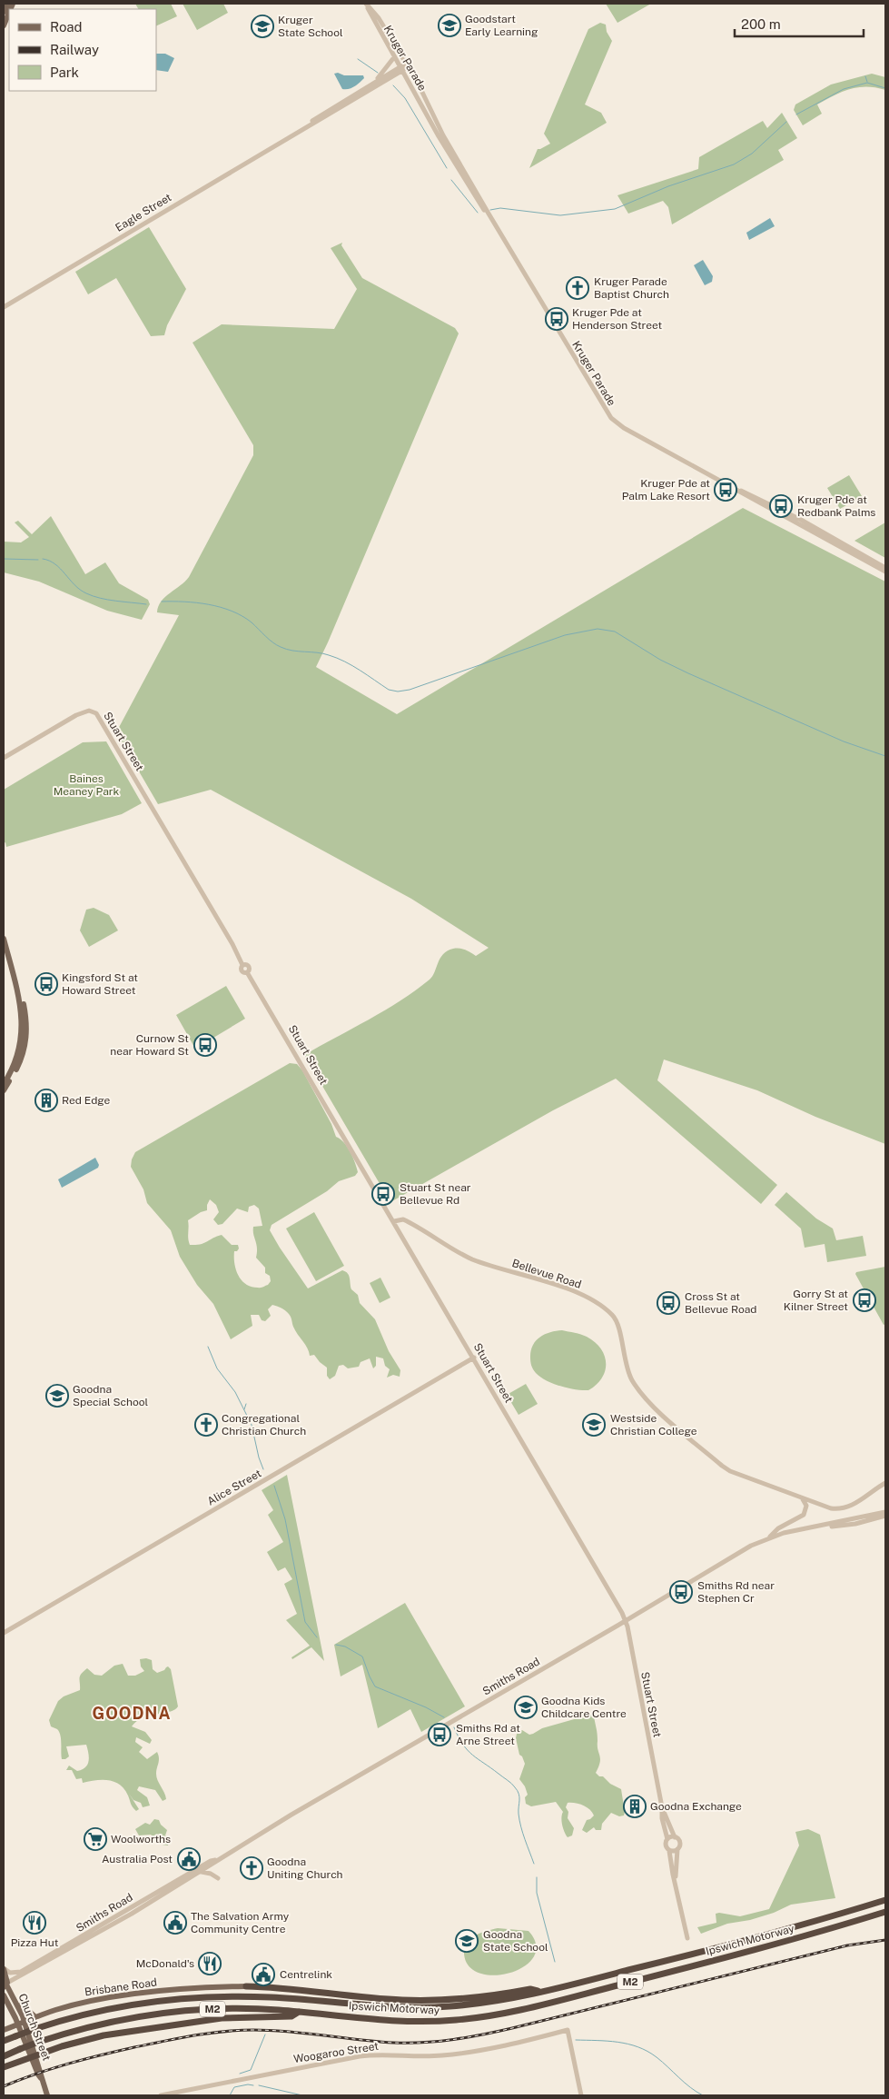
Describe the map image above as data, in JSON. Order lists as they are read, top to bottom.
{
  "streets": {
    "highway": ["Ipswich Motorway", "M2"],
    "main road": ["Brisbane Road", "Church Street"],
    "street": [
      "Kruger Parade",
      "Eagle Street",
      "Stuart Street",
      "Bellevue Road",
      "Alice Street",
      "Smiths Road",
      "Woogaroo Street"
    ]
  },
  "crossings": [
    ["Kruger Parade", "Eagle Street"],
    ["Stuart Street", "Bellevue Road"],
    ["Stuart Street", "Alice Street"],
    ["Stuart Street", "Smiths Road"],
    ["Smiths Road", "Church Street"],
    ["Brisbane Road", "Church Street"]
  ],
  "districts": ["GOODNA"],
  "parks": ["Baines Meaney Park"],
  "places": {
    "school or university": [
      "Goodstart Early Learning",
      "Kruger State School",
      "Goodna Special School",
      "Westside Christian College",
      "Goodna Kids Childcare Centre",
      "Goodna State School"
    ],
    "church": ["Kruger Parade Baptist Church", "Congregational Christian Church", "Goodna Uniting Church"],
    "bus stop": [
      "Kruger Pde at Henderson Street",
      "Kruger Pde at Palm Lake Resort",
      "Kruger Pde at Redbank Palms",
      "Kingsford St at Howard Street",
      "Curnow St near Howard St",
      "Stuart St near Bellevue Rd",
      "Gorry St at Kilner Street",
      "Cross St at Bellevue Road",
      "Smiths Rd near Stephen Cr",
      "Smiths Rd at Arne Street"
    ],
    "building": ["Red Edge", "Goodna Exchange"],
    "supermarket": ["Woolworths"],
    "public building": ["Australia Post", "The Salvation Army Community Centre", "Centrelink"],
    "restaurant": ["Pizza Hut", "McDonald's"]
  },
  "legend": ["Road", "Railway", "Park"],
  "scale_bar": "200 m"
}
